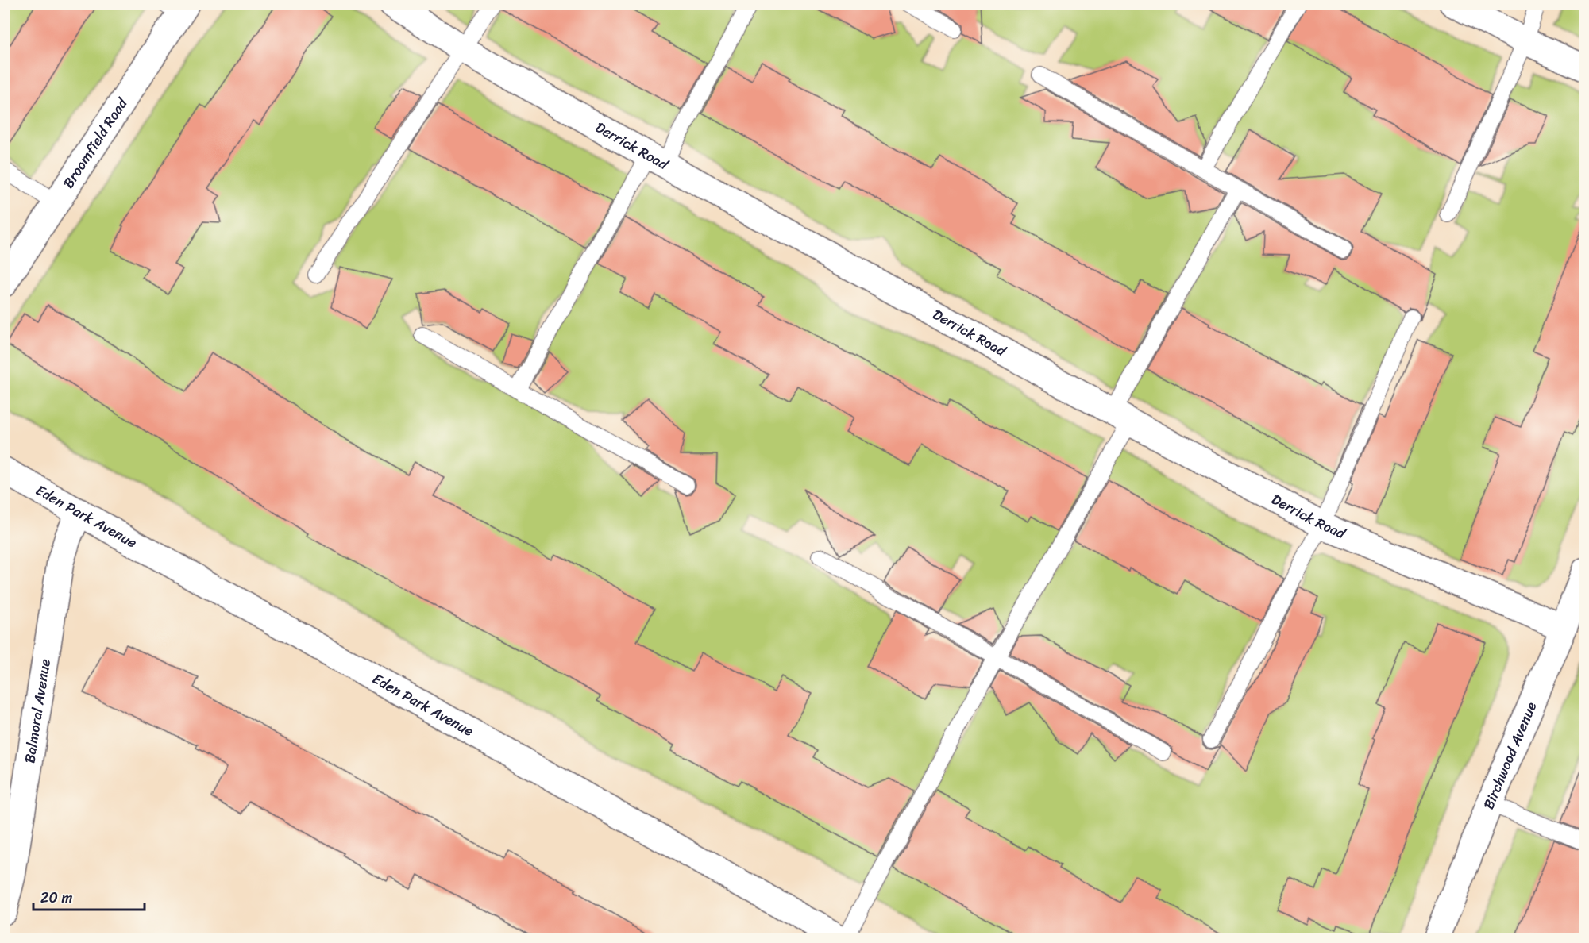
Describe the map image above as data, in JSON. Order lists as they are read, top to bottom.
{
  "streets": {
    "street": [
      "Broomfield Road",
      "Derrick Road",
      "Eden Park Avenue",
      "Balmoral Avenue",
      "Birchwood Avenue"
    ]
  },
  "crossings": [
    ["Derrick Road", "Birchwood Avenue"],
    ["Eden Park Avenue", "Balmoral Avenue"]
  ],
  "scale_bar": "20 m"
}
